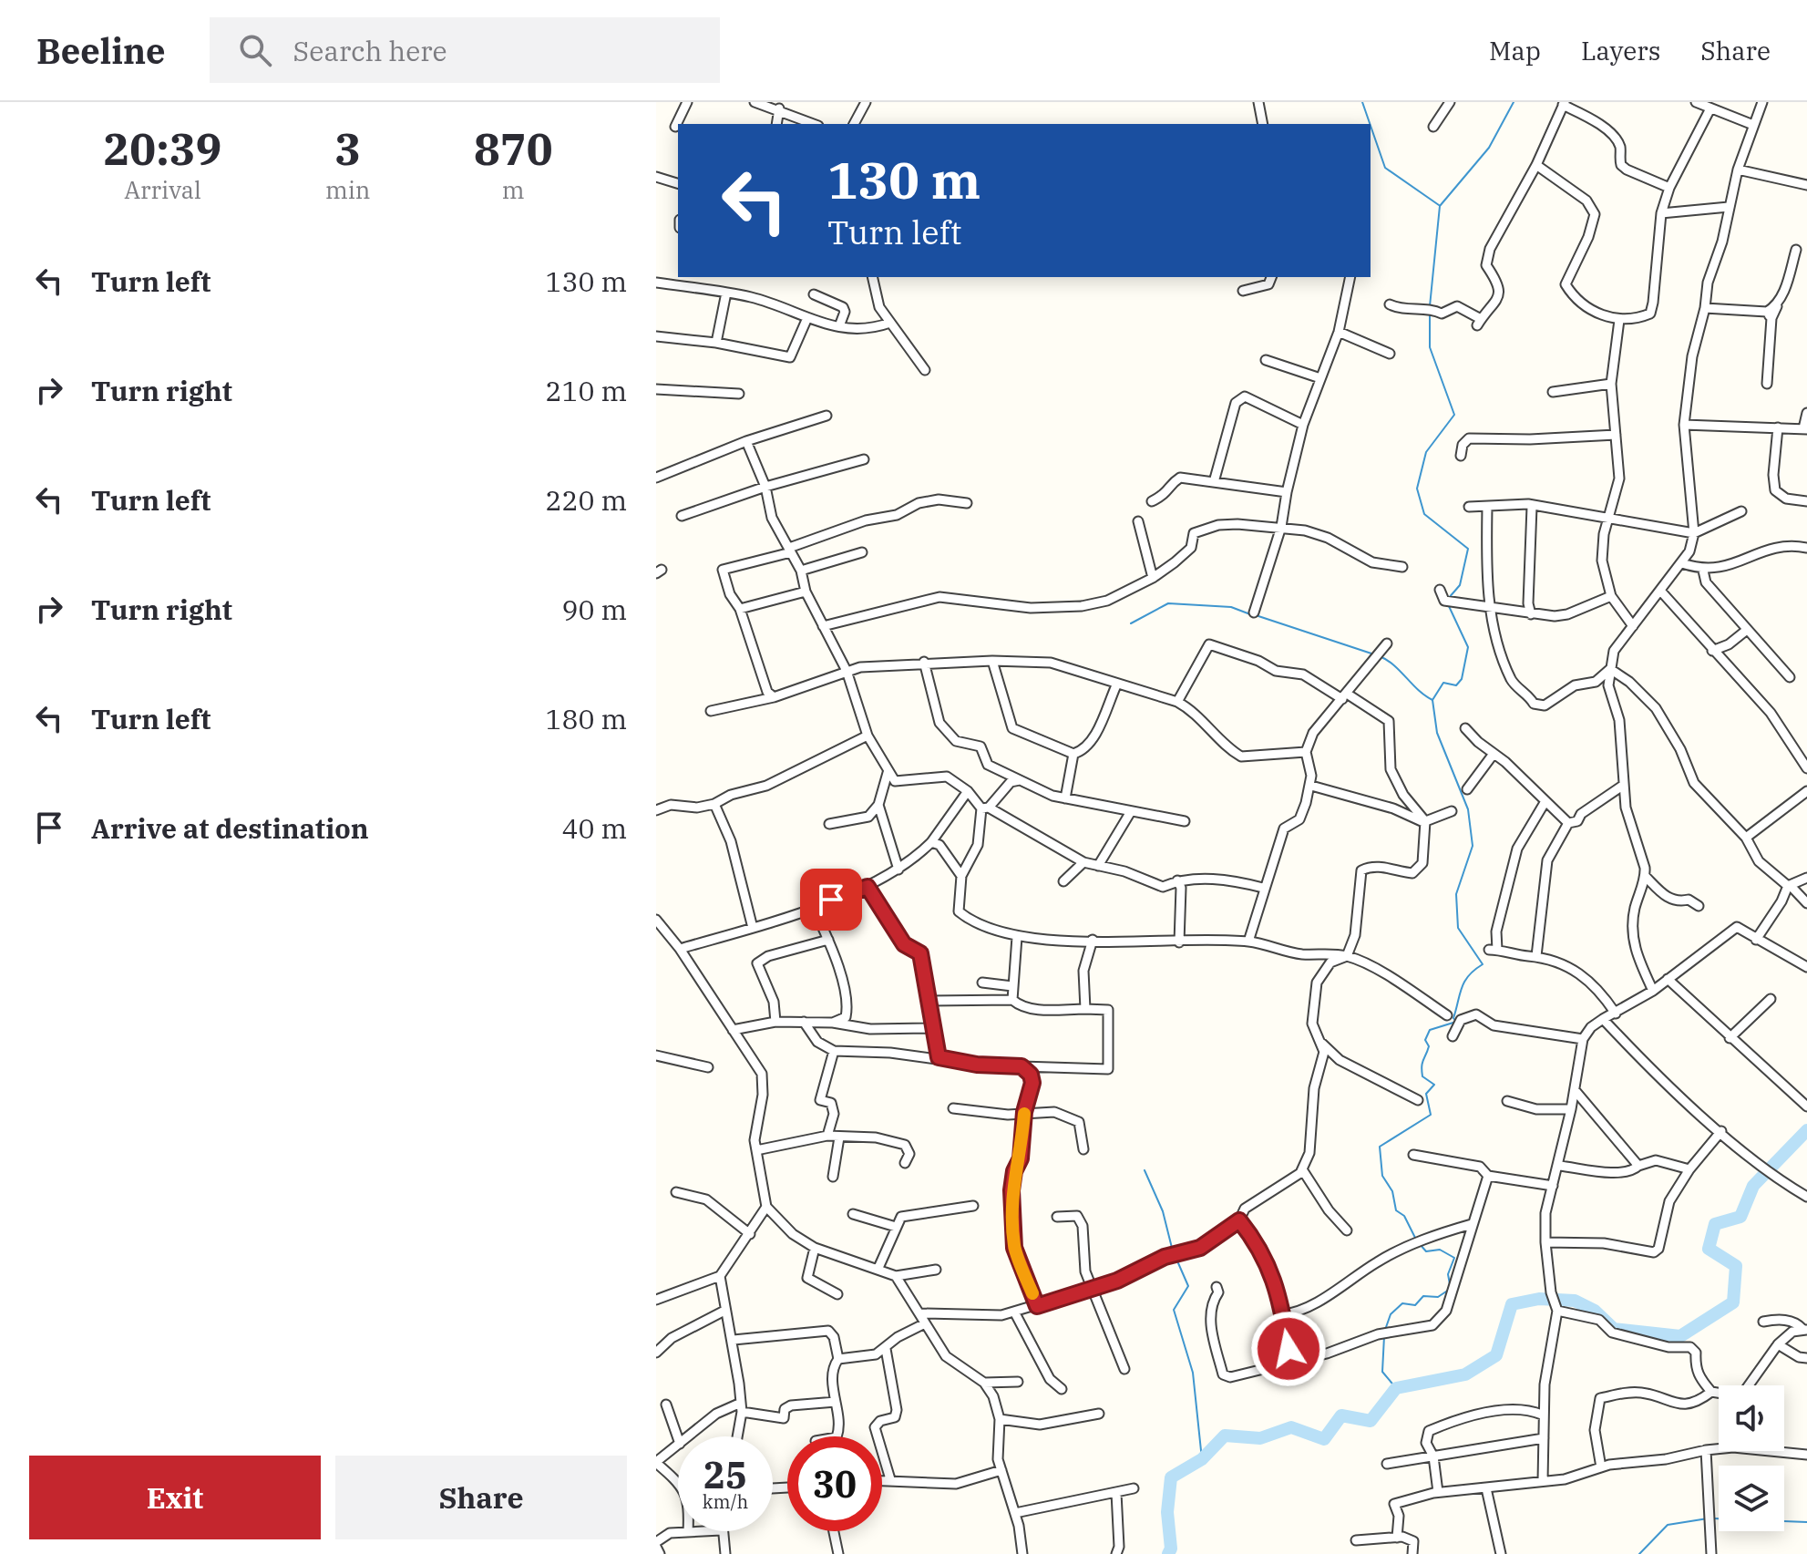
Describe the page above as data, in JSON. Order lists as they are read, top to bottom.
{
  "page": {
    "header": "Beeline",
    "search": "Search here",
    "nav": ["Map", "Layers", "Share"],
    "eta": [
      "20:39",
      "Arrival",
      "3",
      "min",
      "870",
      "m"
    ],
    "turn": ["130 m", "Turn left"],
    "list": [
      {
        "name": "Turn left",
        "value": "130 m"
      },
      {
        "name": "Turn right",
        "value": "210 m"
      },
      {
        "name": "Turn left",
        "value": "220 m"
      },
      {
        "name": "Turn right",
        "value": "90 m"
      },
      {
        "name": "Turn left",
        "value": "180 m"
      },
      {
        "name": "Arrive at destination",
        "value": "40 m"
      }
    ],
    "speed": "25 km/h",
    "limit": "30",
    "buttons": ["Exit", "Share"]
  }
}
